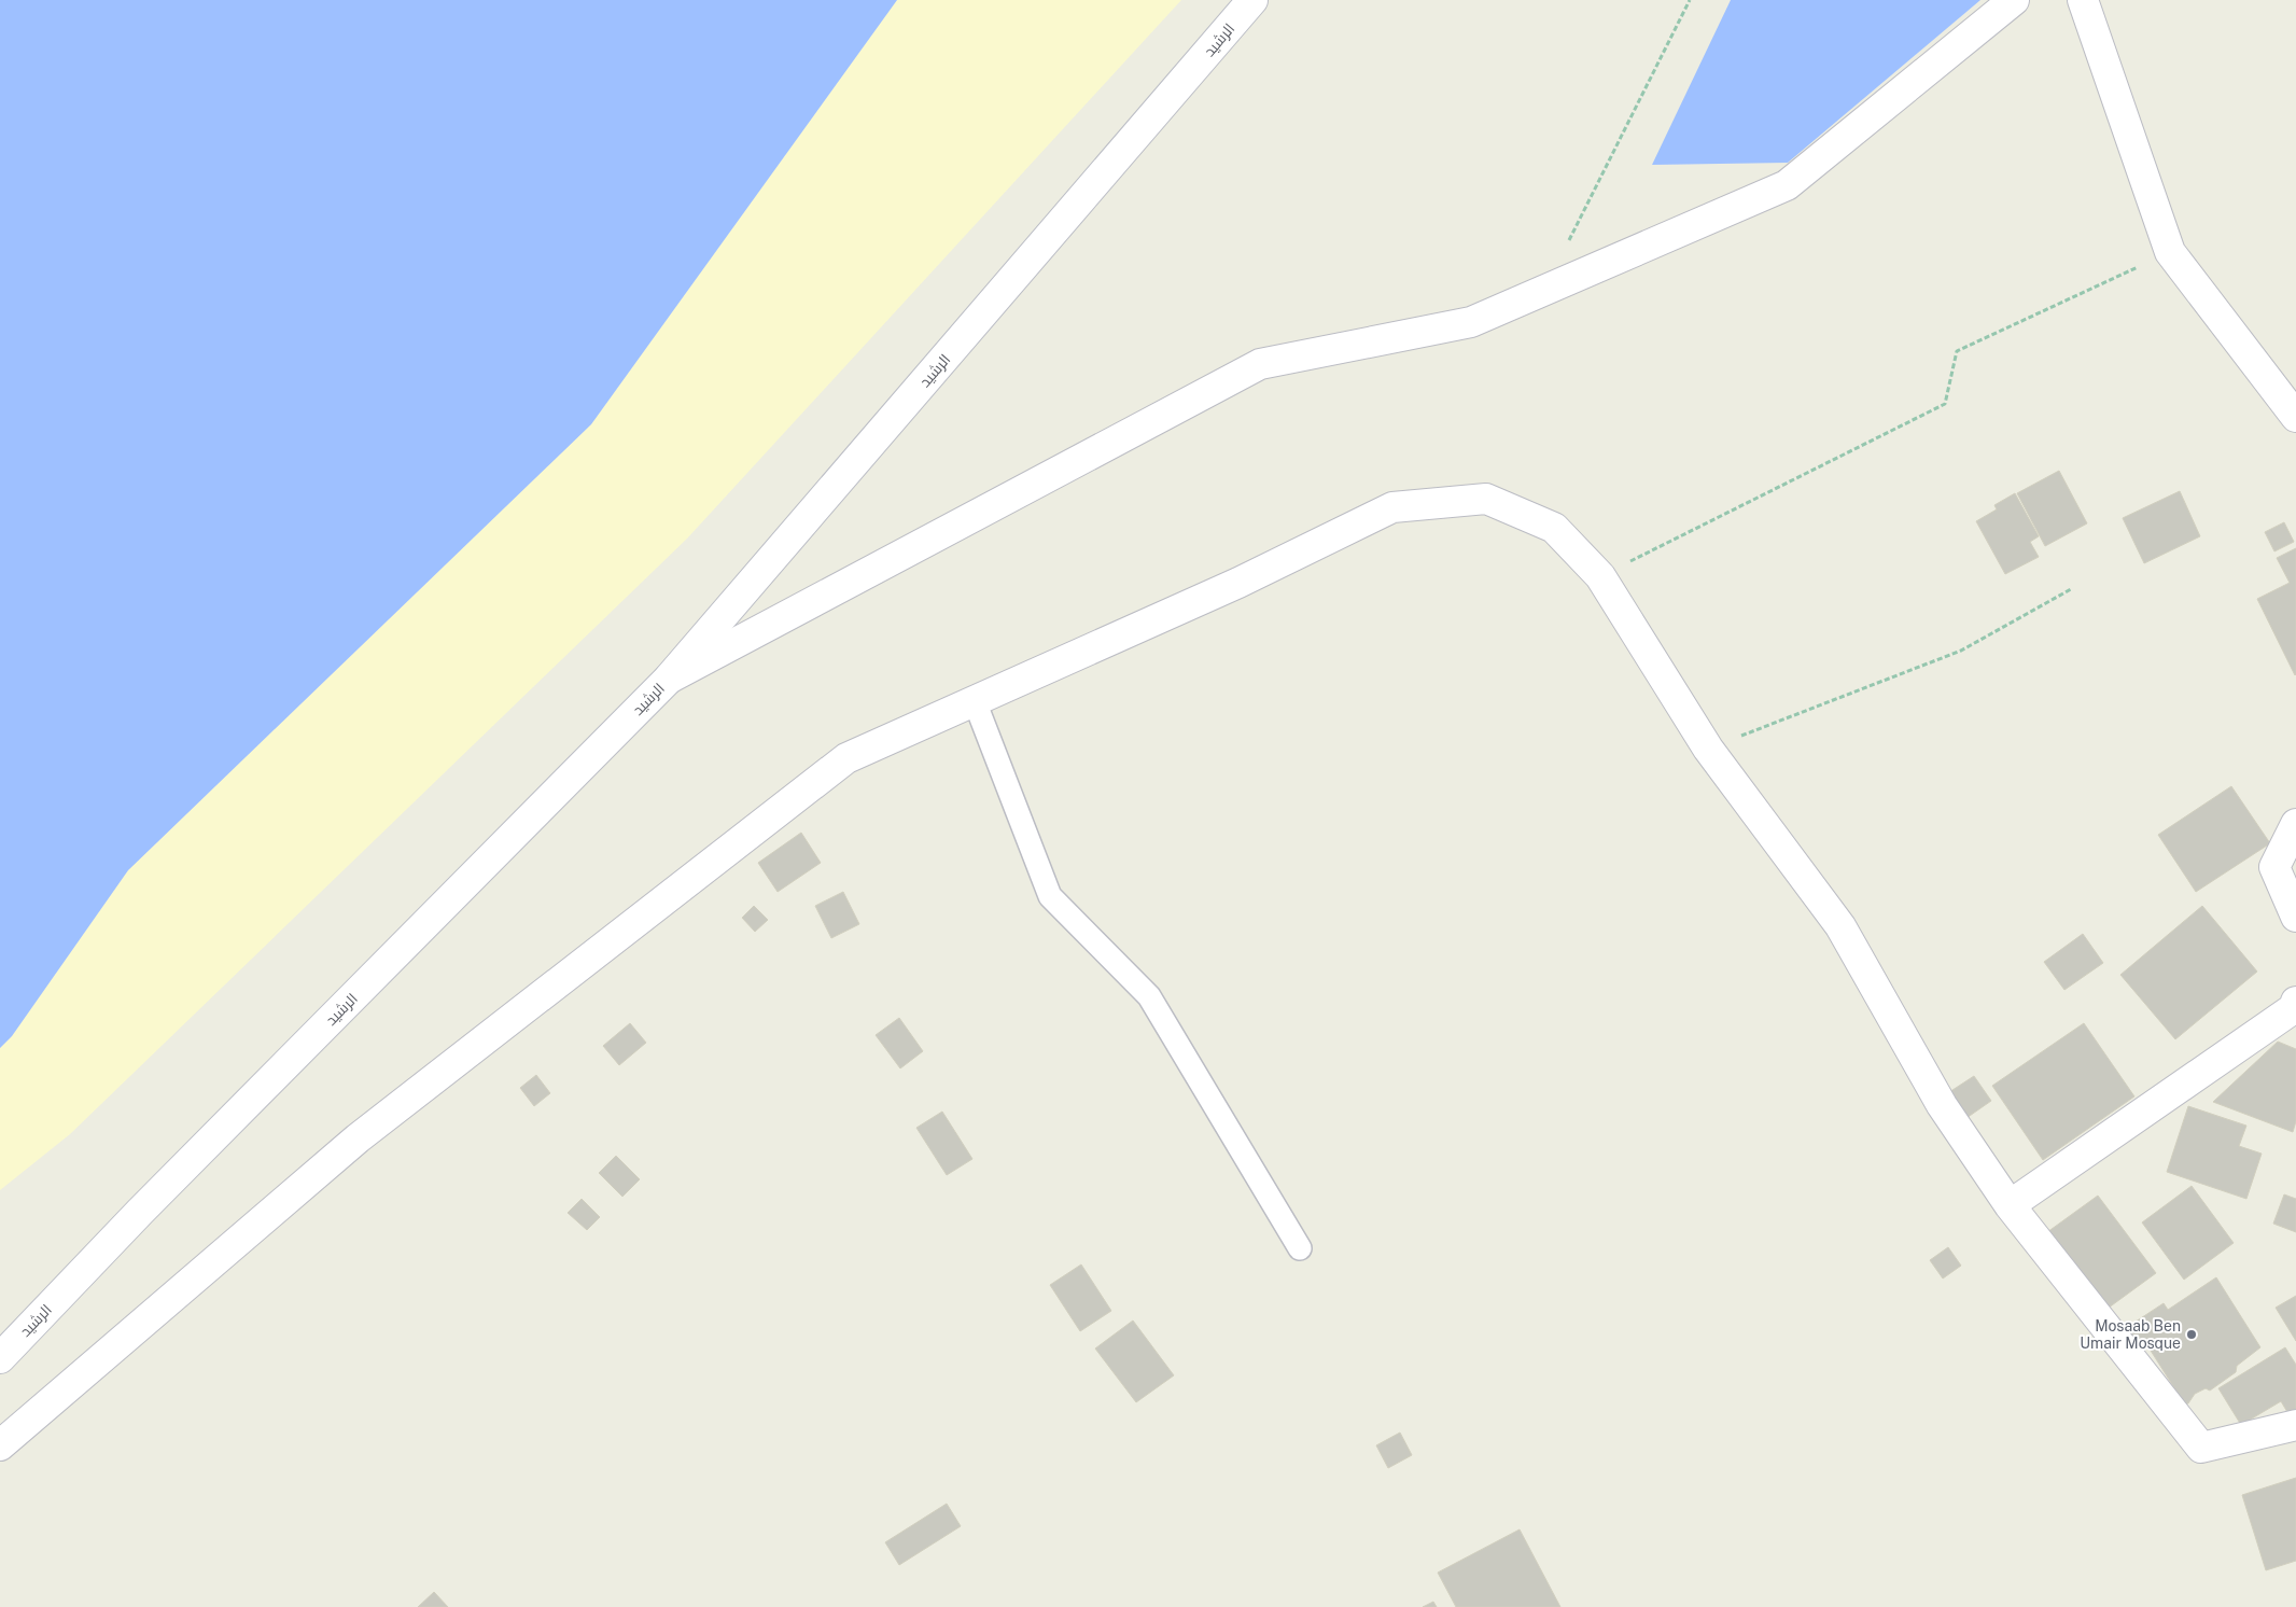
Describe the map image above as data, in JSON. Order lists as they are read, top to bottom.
{
  "streets": {
    "street": ["الرشيد"]
  },
  "places": ["Mosaab Ben Umair Mosque"]
}
